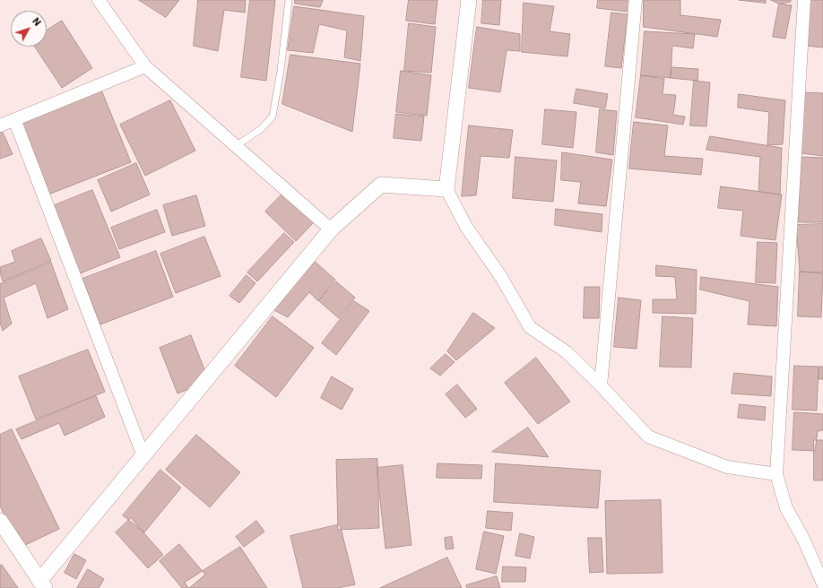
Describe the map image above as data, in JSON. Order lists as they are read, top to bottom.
{
  "north": "top right"
}
